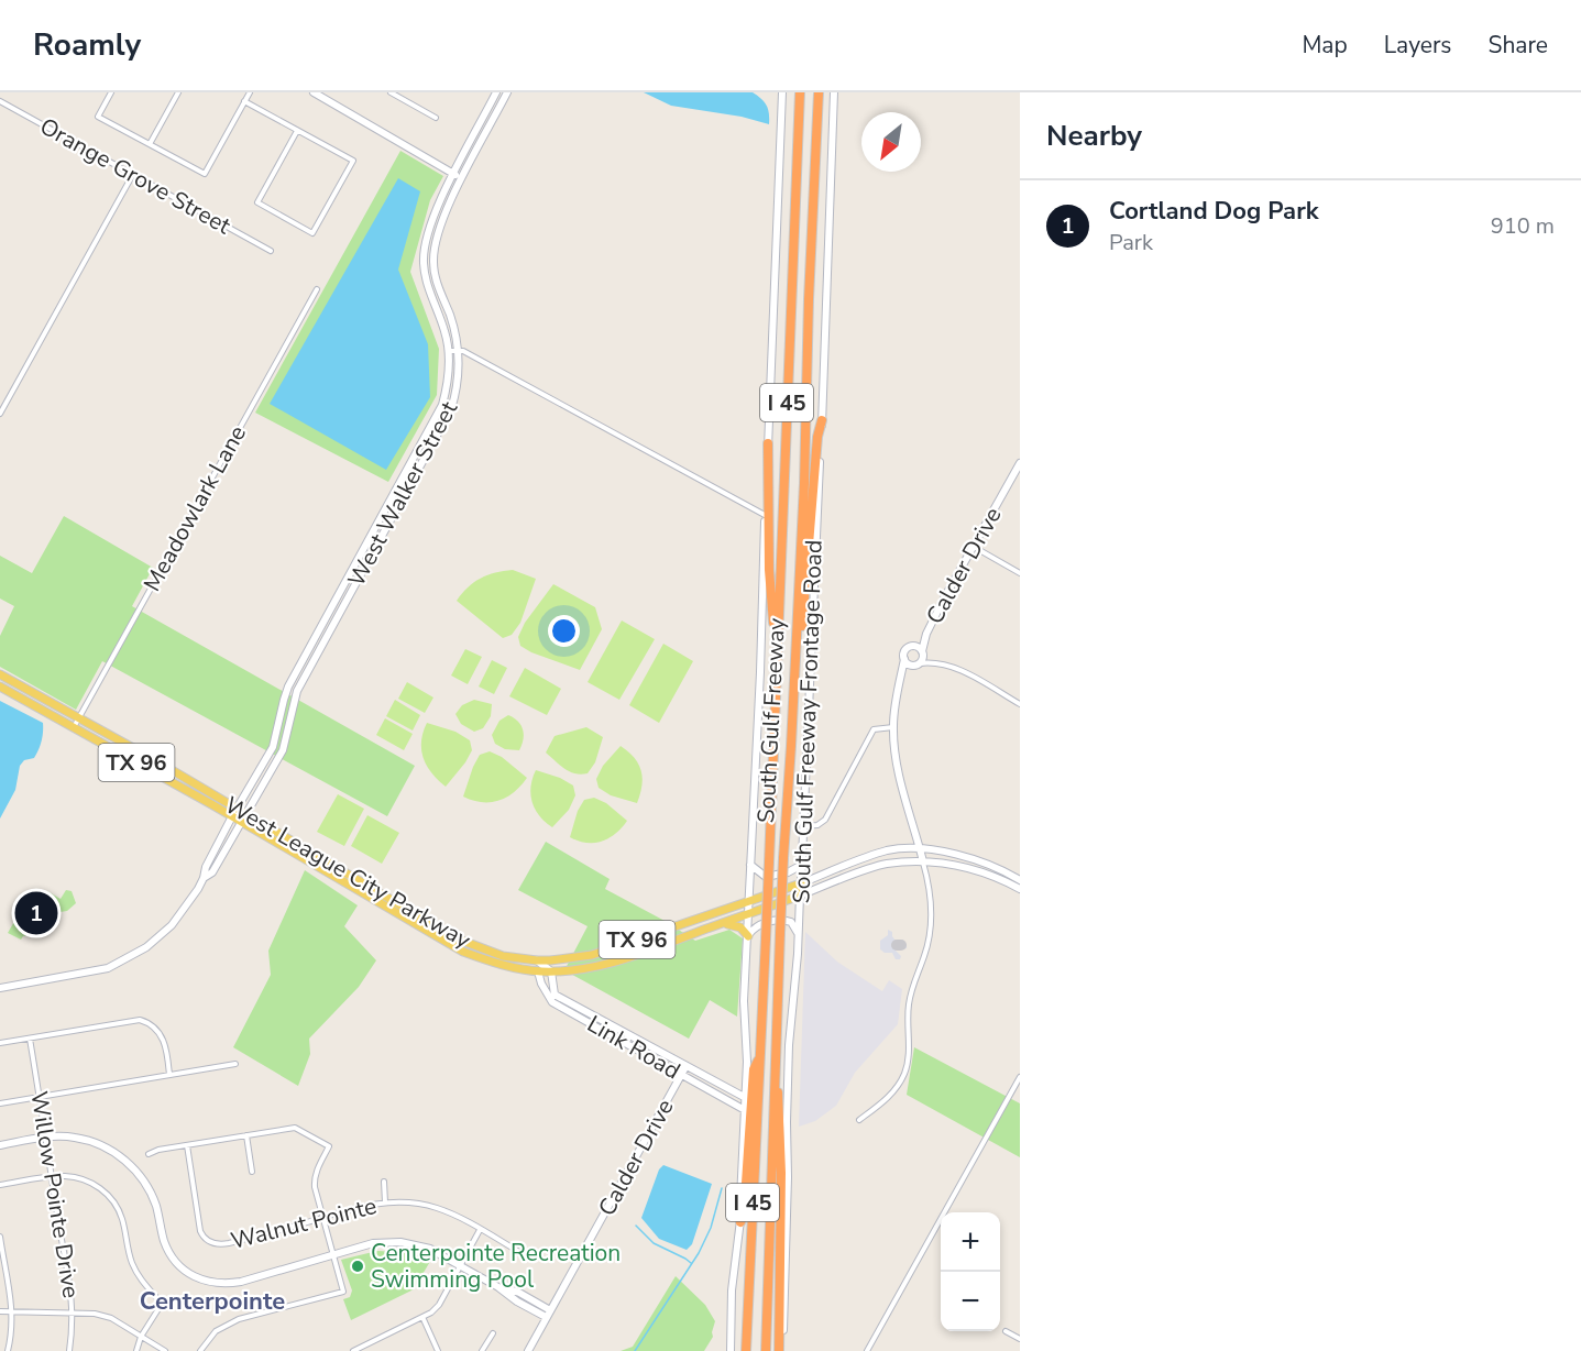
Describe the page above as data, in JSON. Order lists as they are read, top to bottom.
{
  "streets": {
    "highway": ["I 45", "South Gulf Freeway"],
    "main road": ["South Gulf Freeway Frontage Road", "TX 96", "West League City Parkway"],
    "street": [
      "Orange Grove Street",
      "West Walker Street",
      "Meadowlark Lane",
      "Calder Drive",
      "Link Road",
      "Willow Pointe Drive",
      "Walnut Pointe"
    ]
  },
  "crossings": [
    ["West Walker Street", "West League City Parkway"],
    ["Meadowlark Lane", "West League City Parkway"],
    ["Calder Drive", "Link Road"],
    ["South Gulf Freeway Frontage Road", "West League City Parkway"],
    ["West League City Parkway", "Link Road"]
  ],
  "districts": ["Centerpointe"],
  "places": ["Centerpointe Recreation Swimming Pool"],
  "north": "bottom left",
  "page": {
    "header": "Roamly",
    "nav": ["Map", "Layers", "Share"],
    "heading": "Nearby",
    "list": [
      {
        "mark": "1",
        "name": "Cortland Dog Park",
        "note": "Park",
        "value": "910 m"
      }
    ],
    "pins": "1",
    "map_buttons": ["+", "−"]
  }
}
